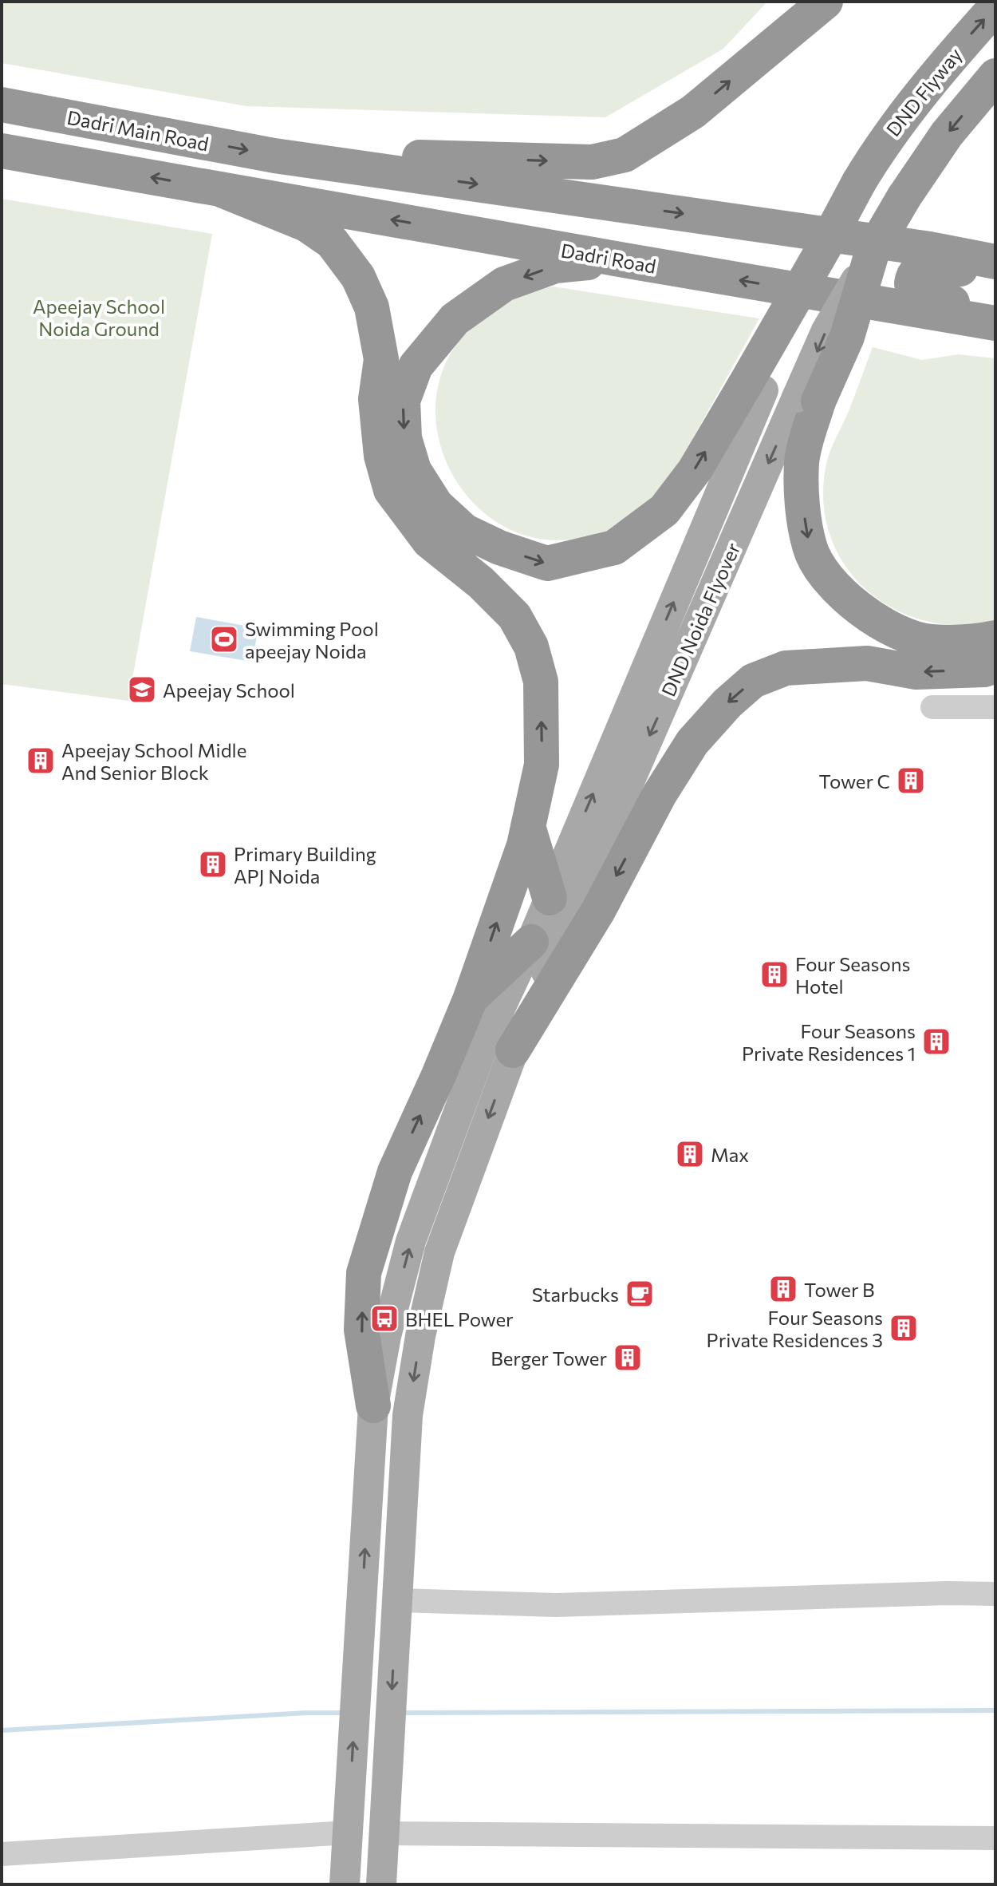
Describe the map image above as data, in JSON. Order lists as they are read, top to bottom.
{
  "streets": {
    "highway": ["DND Flyway", "Dadri Main Road", "Dadri Road"],
    "main road": ["DND Noida Flyover"]
  },
  "crossings": [
    ["DND Flyway", "DND Noida Flyover"]
  ],
  "parks": ["Apeejay School Noida Ground"],
  "places": {
    "sports": ["Swimming Pool apeejay Noida"],
    "school or university": ["Apeejay School"],
    "building": [
      "Apeejay School Midle And Senior Block",
      "Tower C",
      "Primary Building APJ Noida",
      "Four Seasons Hotel",
      "Four Seasons Private Residences 1",
      "Max",
      "Tower B",
      "Four Seasons Private Residences 3",
      "Berger Tower"
    ],
    "cafe": ["Starbucks"],
    "bus stop": ["BHEL Power"]
  }
}
